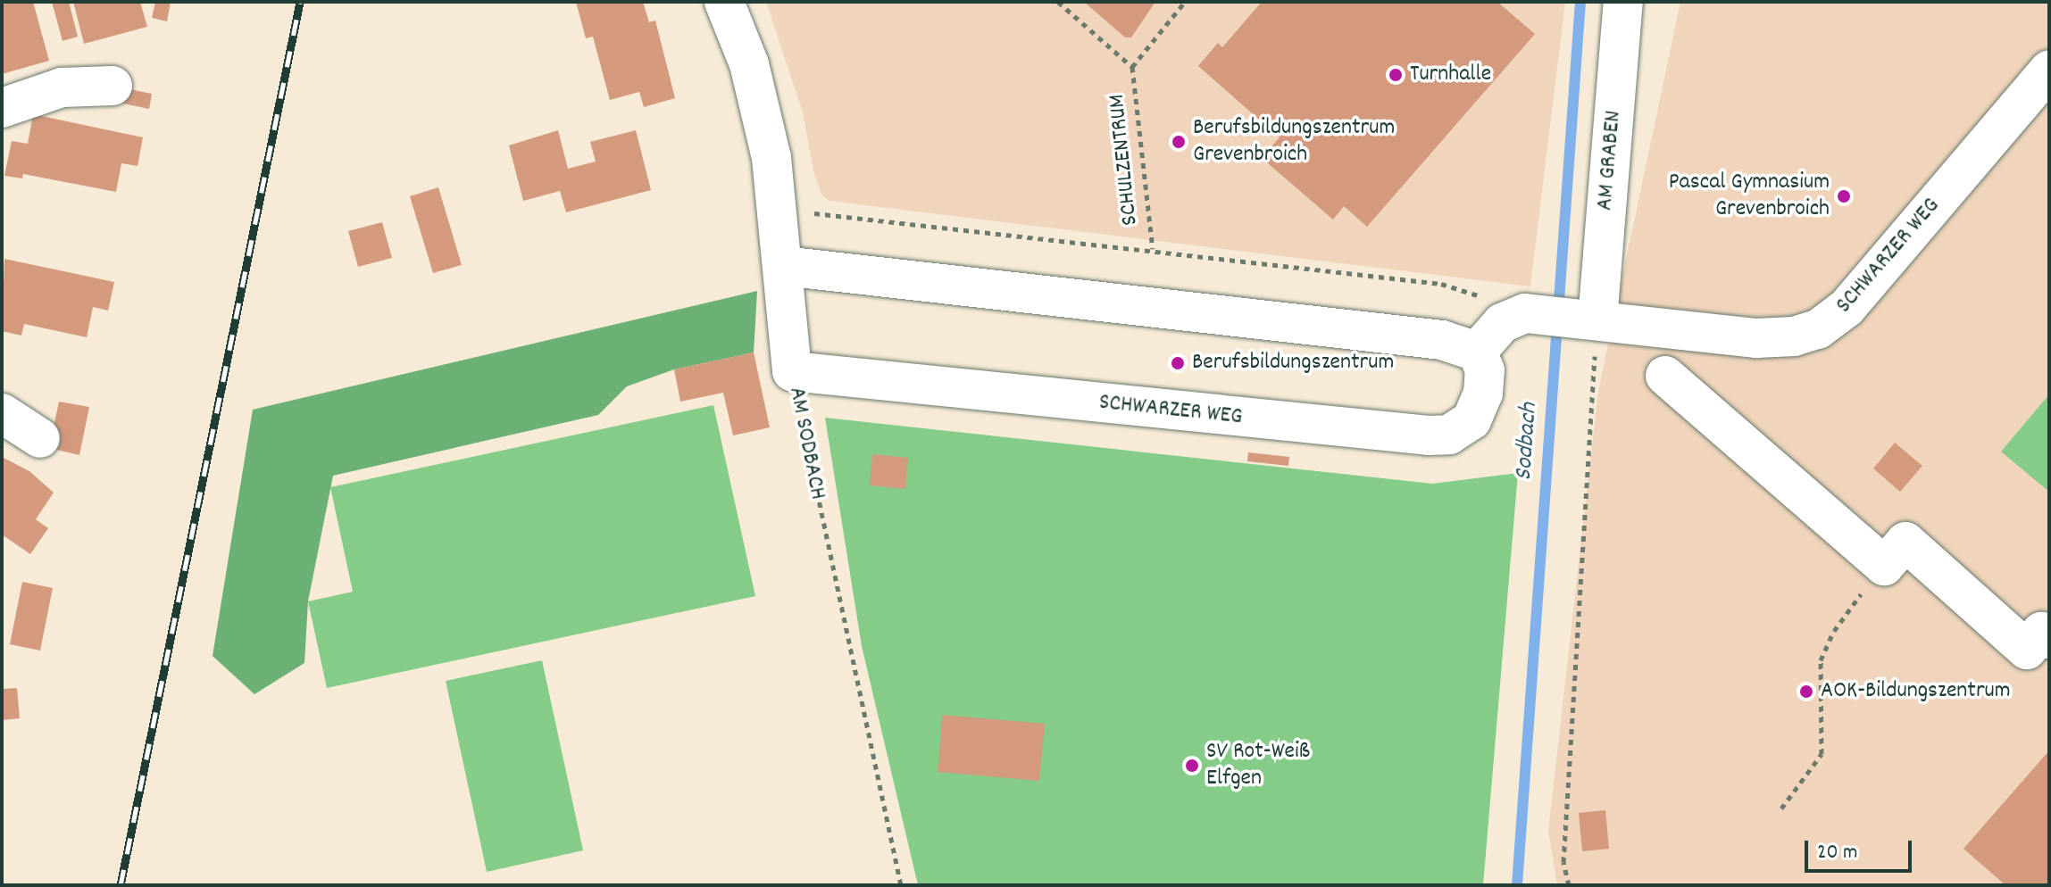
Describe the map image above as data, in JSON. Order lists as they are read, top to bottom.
{
  "streets": {
    "street": ["AM GRABEN", "SCHWARZER WEG", "AM SODBACH"],
    "path": ["SCHULZENTRUM"]
  },
  "crossings": [
    ["AM GRABEN", "SCHWARZER WEG"],
    ["SCHWARZER WEG", "AM SODBACH"]
  ],
  "water": ["Sodbach"],
  "places": [
    "Turnhalle",
    "Berufsbildungszentrum Grevenbroich",
    "Pascal Gymnasium Grevenbroich",
    "Berufsbildungszentrum",
    "AOK-Bildungszentrum",
    "SV Rot-Weiß Elfgen"
  ],
  "scale_bar": "20 m"
}
